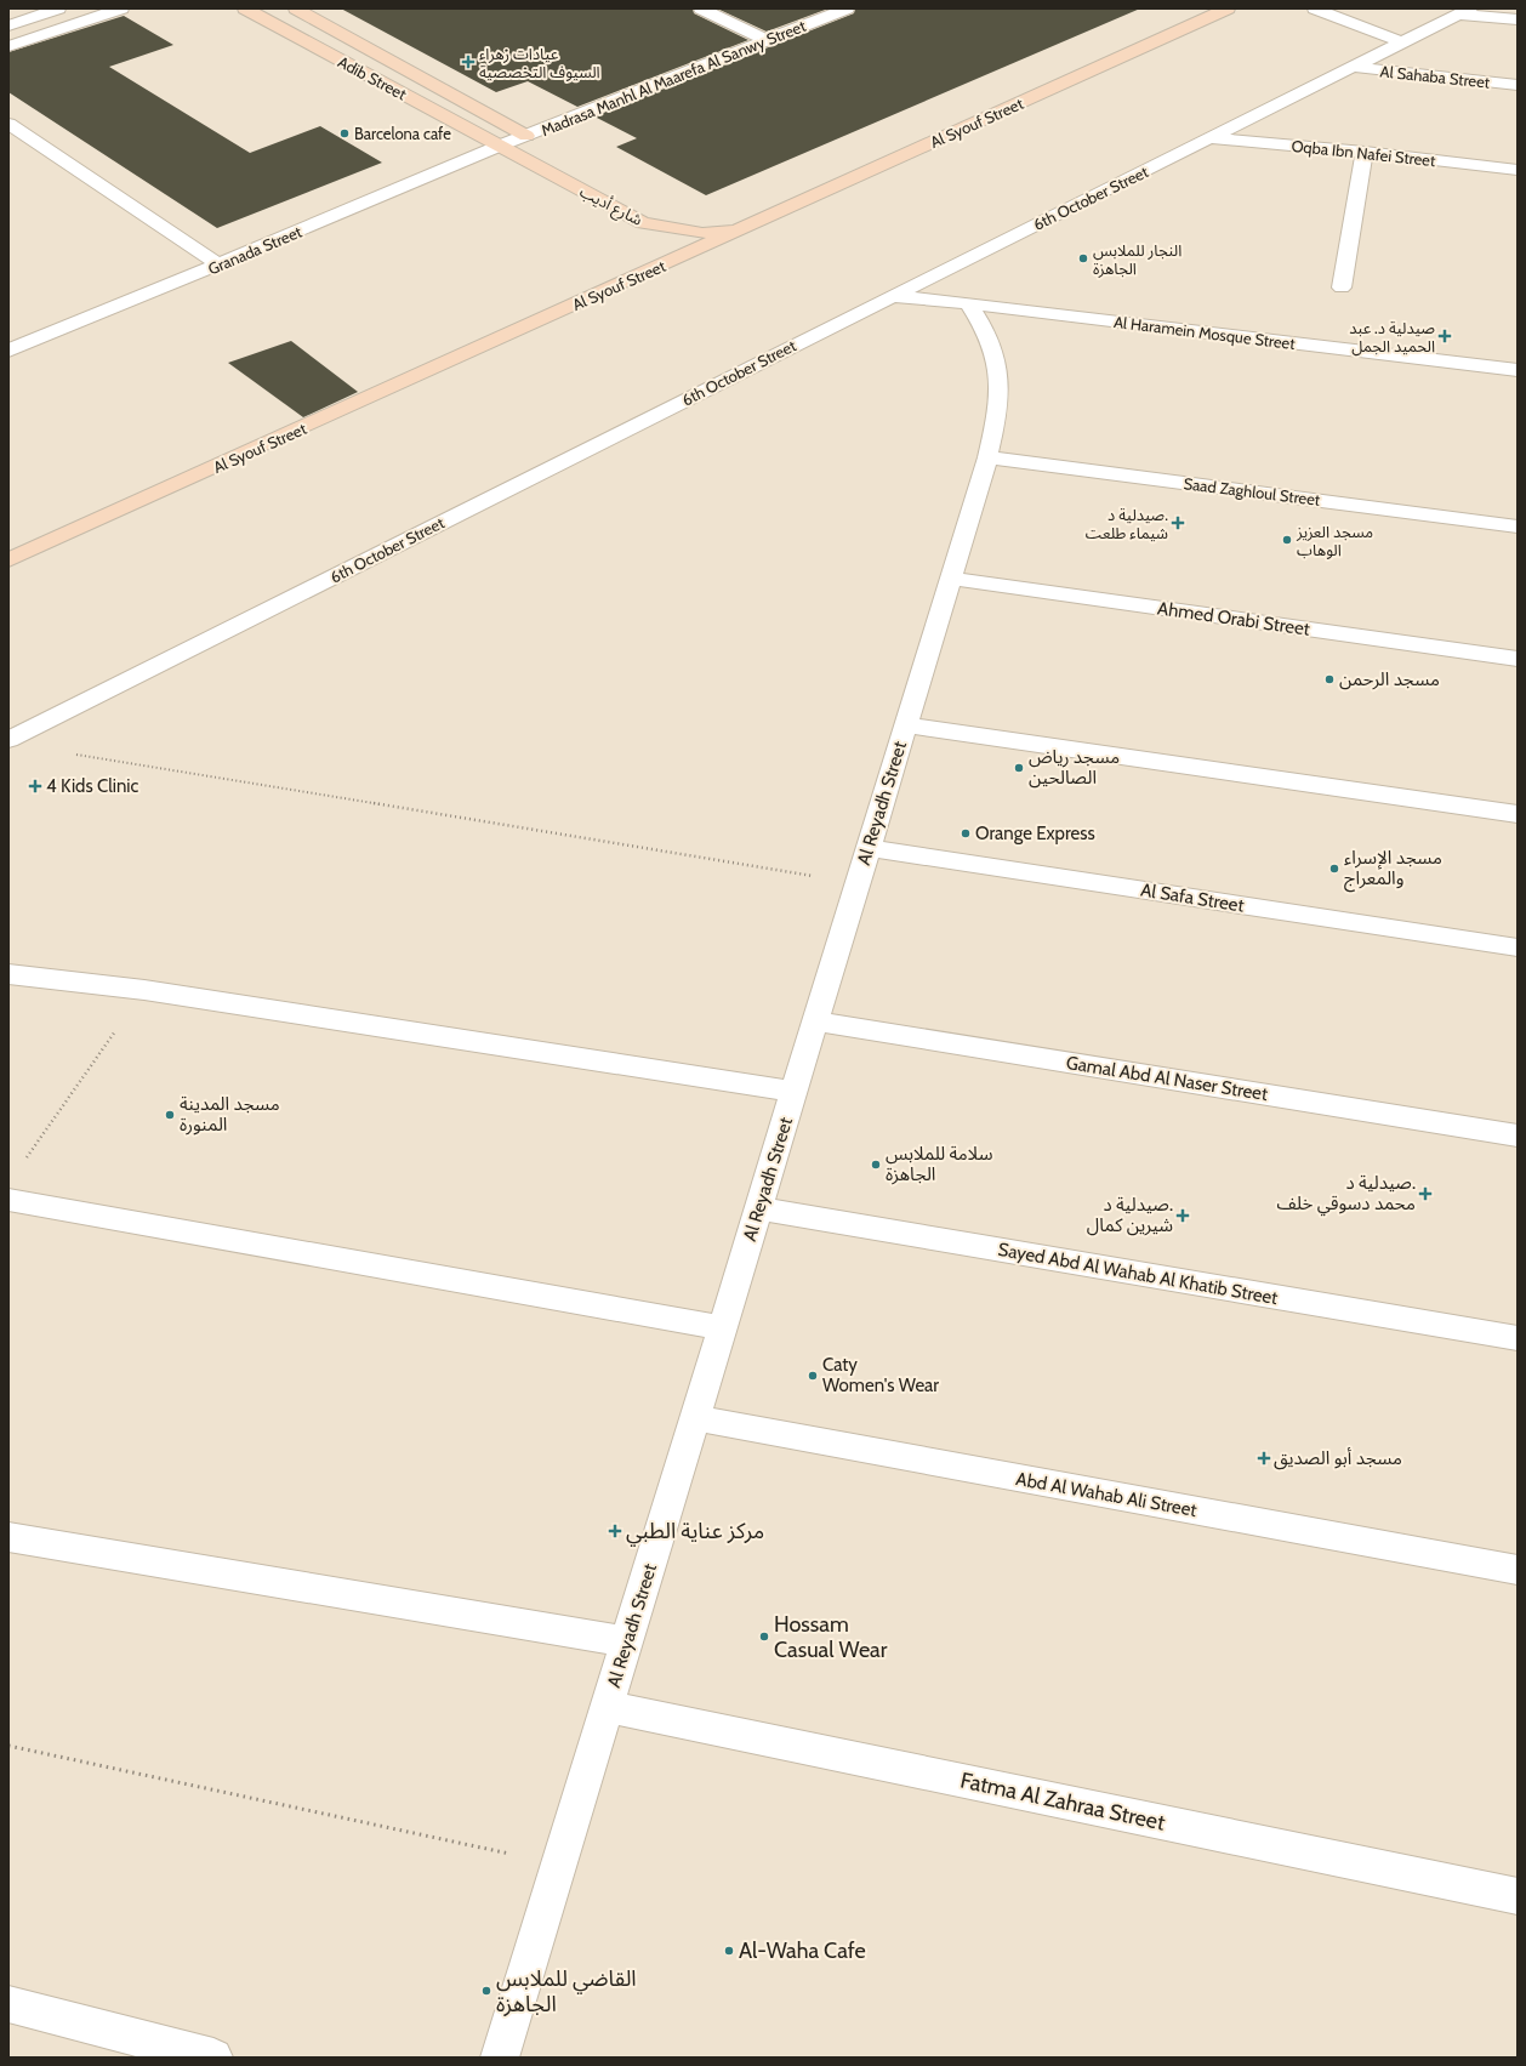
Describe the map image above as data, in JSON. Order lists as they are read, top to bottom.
{
  "streets": {
    "main road": ["Adib Street", "Al Syouf Street", "شارع أديب"],
    "street": [
      "Al Sahaba Street",
      "Madrasa Manhl Al Maarefa Al Sanwy Street",
      "Oqba Ibn Nafei Street",
      "6th October Street",
      "Granada Street",
      "Al Haramein Mosque Street",
      "Saad Zaghloul Street",
      "Ahmed Orabi Street",
      "Al Reyadh Street",
      "Al Safa Street",
      "Gamal Abd Al Naser Street",
      "Sayed Abd Al Wahab Al Khatib Street",
      "Abd Al Wahab Ali Street",
      "Fatma Al Zahraa Street"
    ]
  },
  "crossings": [
    ["Al Sahaba Street", "6th October Street"],
    ["Adib Street", "Madrasa Manhl Al Maarefa Al Sanwy Street"],
    ["Adib Street", "شارع أديب"],
    ["Adib Street", "Granada Street"],
    ["Madrasa Manhl Al Maarefa Al Sanwy Street", "شارع أديب"],
    ["Madrasa Manhl Al Maarefa Al Sanwy Street", "Granada Street"],
    ["Al Syouf Street", "شارع أديب"],
    ["Oqba Ibn Nafei Street", "6th October Street"],
    ["6th October Street", "Al Haramein Mosque Street"],
    ["شارع أديب", "Granada Street"],
    ["Al Haramein Mosque Street", "Al Reyadh Street"],
    ["Saad Zaghloul Street", "Al Reyadh Street"],
    ["Ahmed Orabi Street", "Al Reyadh Street"],
    ["Al Reyadh Street", "Al Safa Street"],
    ["Al Reyadh Street", "Gamal Abd Al Naser Street"],
    ["Al Reyadh Street", "Sayed Abd Al Wahab Al Khatib Street"],
    ["Al Reyadh Street", "Abd Al Wahab Ali Street"],
    ["Al Reyadh Street", "Fatma Al Zahraa Street"]
  ],
  "places": {
    "health": [
      "عيادات زهراء السيوف التخصصية",
      "صيدلية د. عبد الحميد الجمل",
      "صيدلية د. شيماء طلعت",
      "4 Kids Clinic",
      "صيدلية د. محمد دسوقي خلف",
      "صيدلية د. شيرين كمال",
      "مسجد أبو الصديق",
      "مركز عناية الطبي"
    ],
    "other": [
      "Barcelona cafe",
      "النجار للملابس الجاهزة",
      "مسجد العزيز الوهاب",
      "مسجد الرحمن",
      "مسجد رياض الصالحين",
      "Orange Express",
      "مسجد الإسراء والمعراج",
      "مسجد المدينة المنورة",
      "سلامة للملابس الجاهزة",
      "Caty Women's Wear",
      "Hossam Casual Wear",
      "Al-Waha Cafe",
      "القاضي للملابس الجاهزة"
    ]
  }
}
